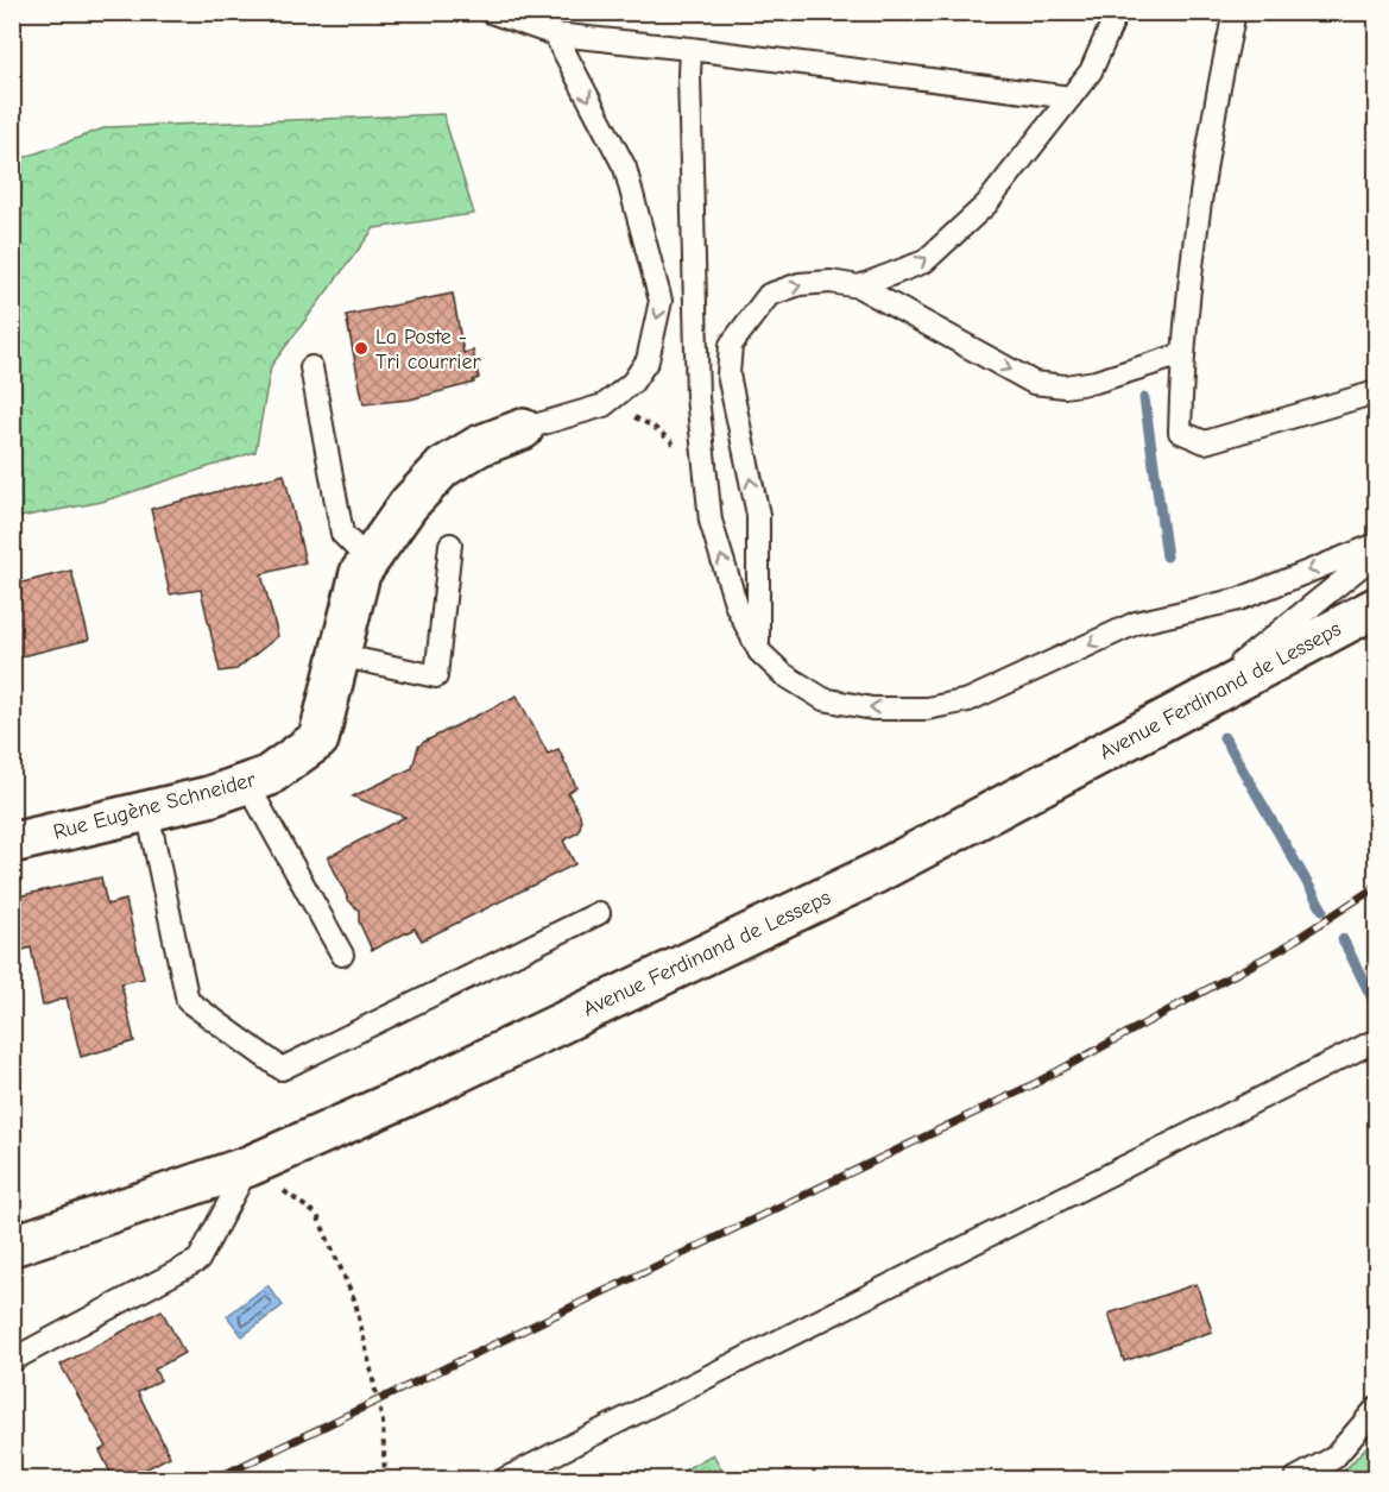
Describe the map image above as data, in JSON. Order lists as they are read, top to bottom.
{
  "streets": {
    "main road": ["Avenue Ferdinand de Lesseps", "Rue Eugène Schneider"]
  },
  "places": ["La Poste - Tri courrier"]
}
